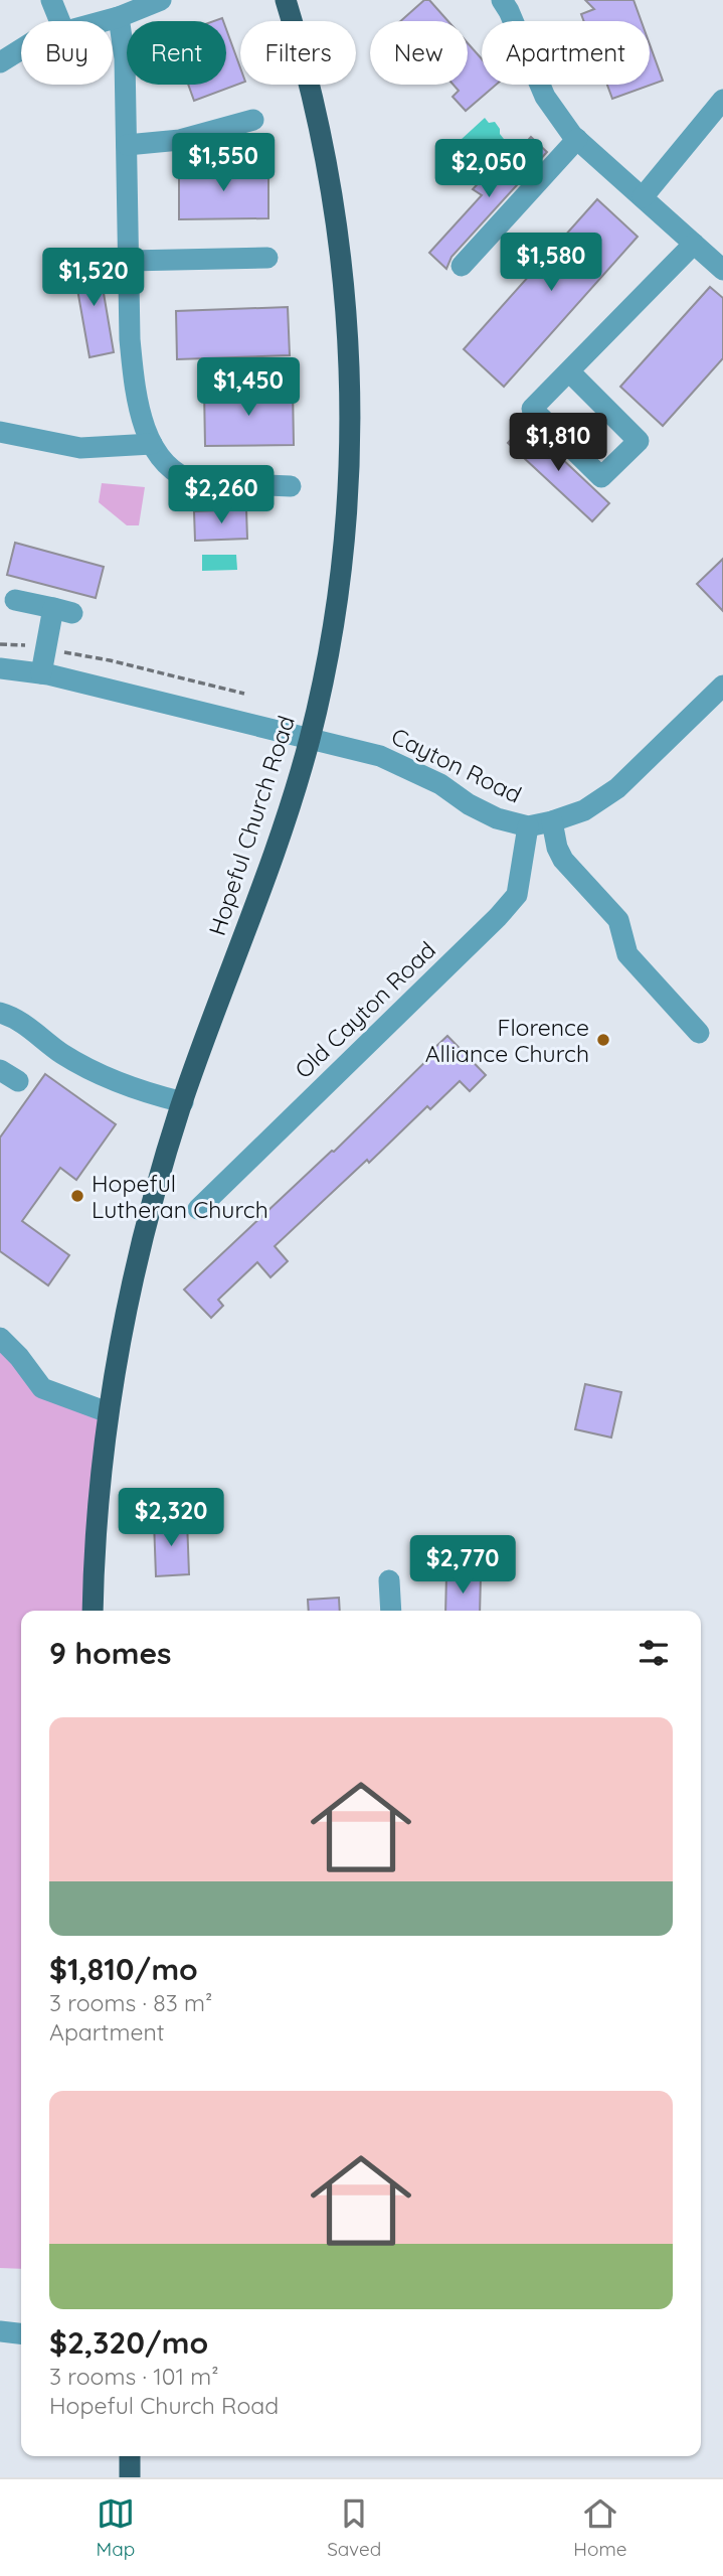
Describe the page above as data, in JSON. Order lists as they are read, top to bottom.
{
  "streets": {
    "main road": ["Hopeful Church Road"],
    "street": ["Cayton Road", "Old Cayton Road"]
  },
  "crossings": [
    ["Cayton Road", "Hopeful Church Road"],
    ["Cayton Road", "Old Cayton Road"]
  ],
  "places": ["Florence Alliance Church", "Hopeful Lutheran Church"],
  "page": {
    "chip": [
      "Buy",
      "Rent",
      "Filters",
      "New",
      "Apartment"
    ],
    "price": [
      "$1,550",
      "$2,050",
      "$1,580",
      "$1,520",
      "$1,450",
      "$1,810",
      "$2,260",
      "$2,320",
      "$2,770"
    ],
    "heading": "9 homes",
    "list": [
      {
        "name": "$1,810/mo",
        "note": "3 rooms · 83 m² · Apartment"
      },
      {
        "name": "$2,320/mo",
        "note": "3 rooms · 101 m² · Hopeful Church Road"
      }
    ],
    "tabs": ["Map", "Saved", "Home"]
  }
}
